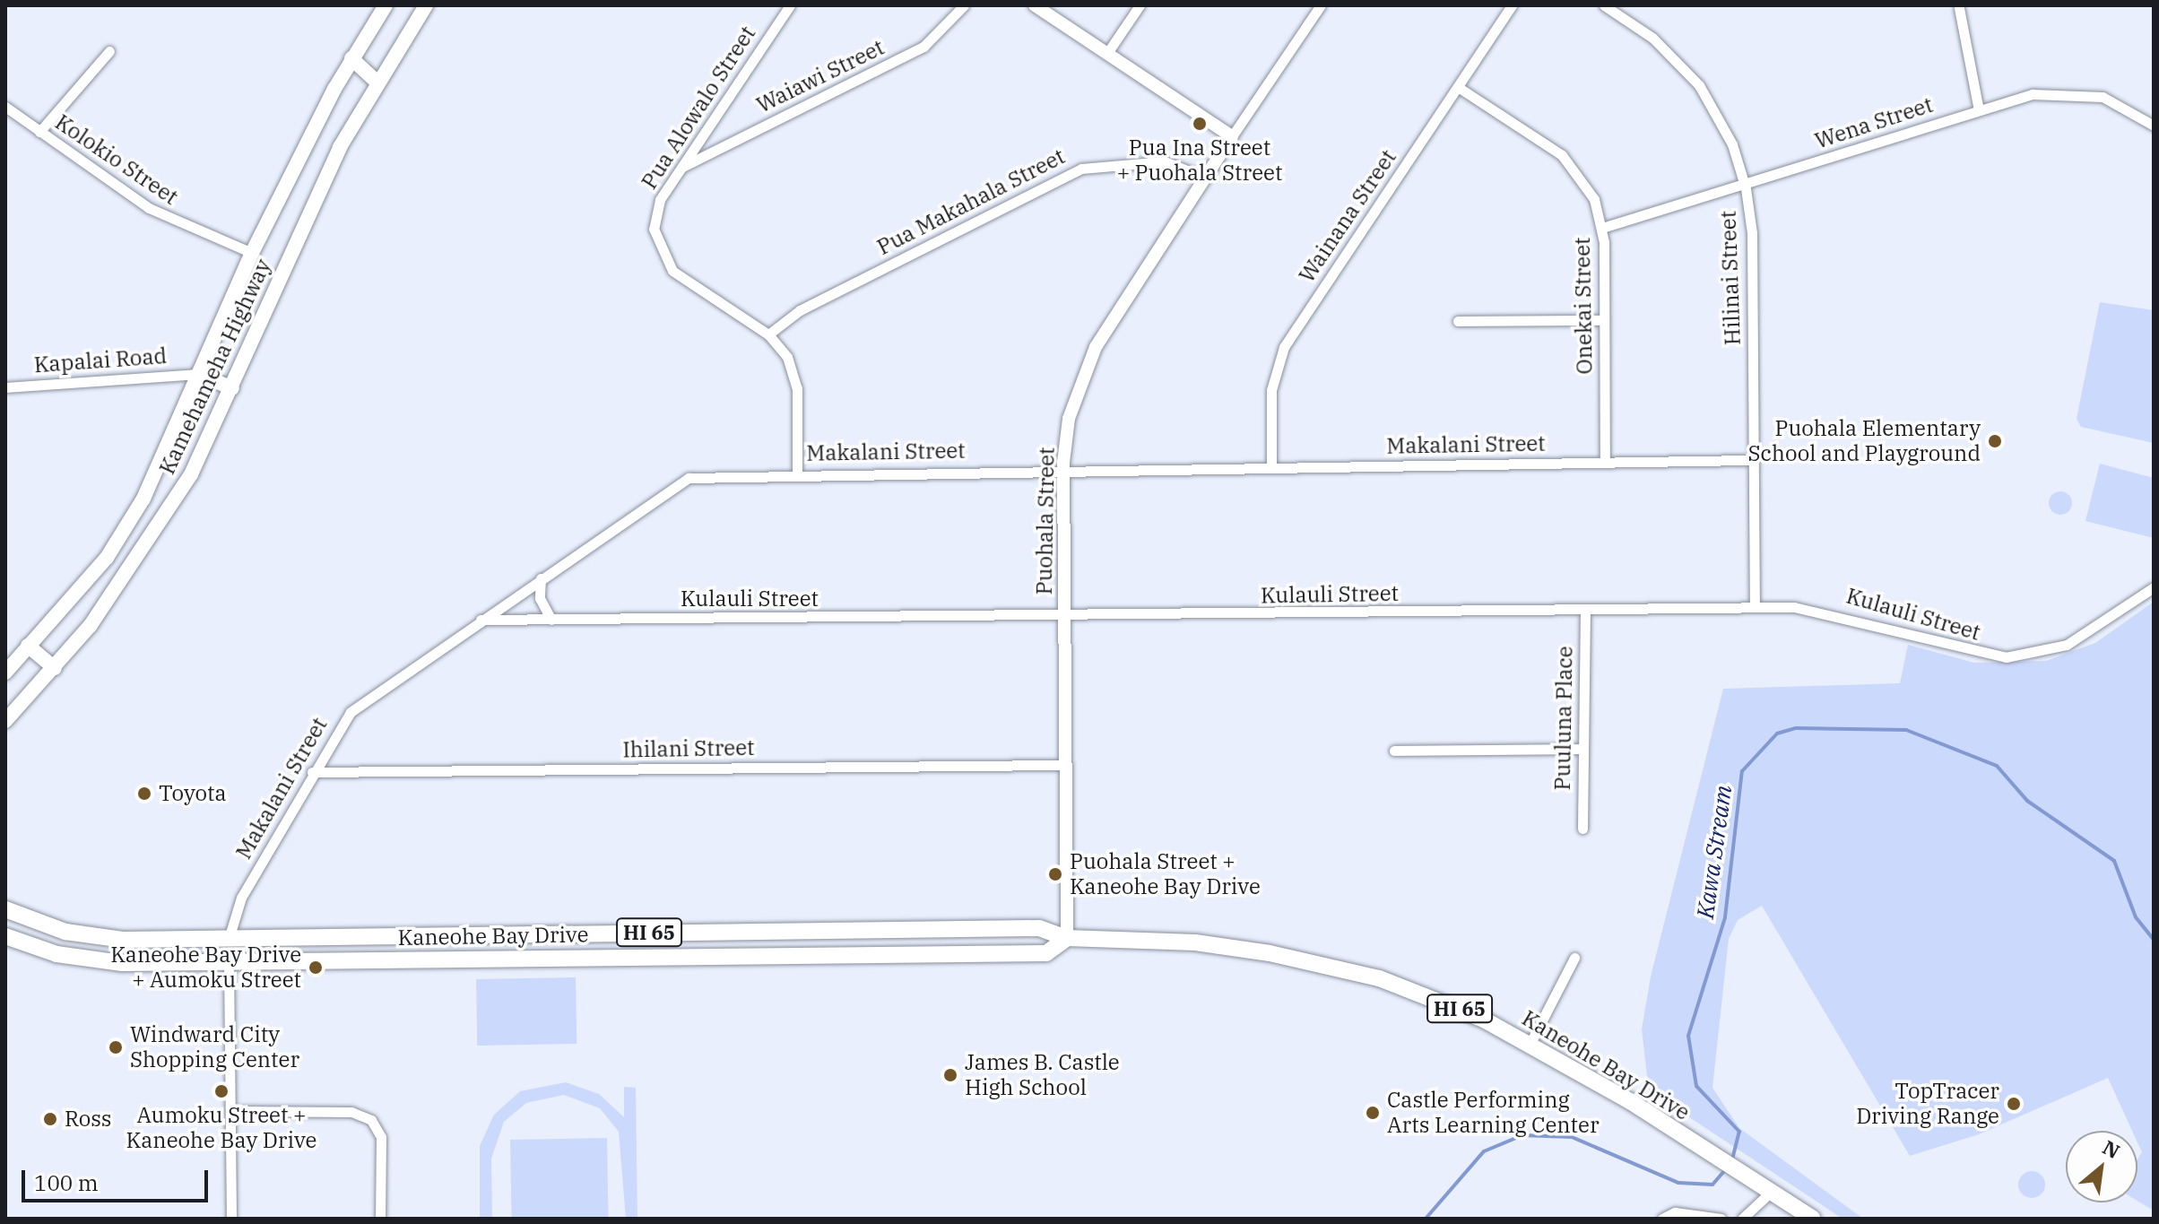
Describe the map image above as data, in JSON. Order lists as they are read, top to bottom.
{
  "streets": {
    "main road": ["Kamehameha Highway", "HI 65", "Kaneohe Bay Drive"],
    "street": [
      "Waiawi Street",
      "Pua Alowalo Street",
      "Wena Street",
      "Kolokio Street",
      "Pua Makahala Street",
      "Wainana Street",
      "Hilinai Street",
      "Onekai Street",
      "Kapalai Road",
      "Makalani Street",
      "Puohala Street",
      "Kulauli Street",
      "Puuluna Place",
      "Ihilani Street"
    ]
  },
  "crossings": [
    ["Waiawi Street", "Pua Alowalo Street"],
    ["Pua Alowalo Street", "Pua Makahala Street"],
    ["Pua Alowalo Street", "Makalani Street"],
    ["Wena Street", "Hilinai Street"],
    ["Wena Street", "Onekai Street"],
    ["Kolokio Street", "Kamehameha Highway"],
    ["Pua Makahala Street", "Puohala Street"],
    ["Wainana Street", "Onekai Street"],
    ["Wainana Street", "Makalani Street"],
    ["Hilinai Street", "Makalani Street"],
    ["Hilinai Street", "Kulauli Street"],
    ["Onekai Street", "Makalani Street"],
    ["Kapalai Road", "Kamehameha Highway"],
    ["Makalani Street", "Puohala Street"],
    ["Makalani Street", "Kulauli Street"],
    ["Makalani Street", "Ihilani Street"],
    ["Makalani Street", "Kaneohe Bay Drive"],
    ["Puohala Street", "Kulauli Street"],
    ["Puohala Street", "Ihilani Street"],
    ["Puohala Street", "Kaneohe Bay Drive"],
    ["Kulauli Street", "Puuluna Place"]
  ],
  "water": ["Kawa Stream"],
  "places": [
    "Pua Ina Street + Puohala Street",
    "Puohala Elementary School and Playground",
    "Toyota",
    "Puohala Street + Kaneohe Bay Drive",
    "Kaneohe Bay Drive + Aumoku Street",
    "Windward City Shopping Center",
    "James B. Castle High School",
    "Aumoku Street + Kaneohe Bay Drive",
    "TopTracer Driving Range",
    "Castle Performing Arts Learning Center",
    "Ross"
  ],
  "scale_bar": "100 m",
  "north": "top right"
}
